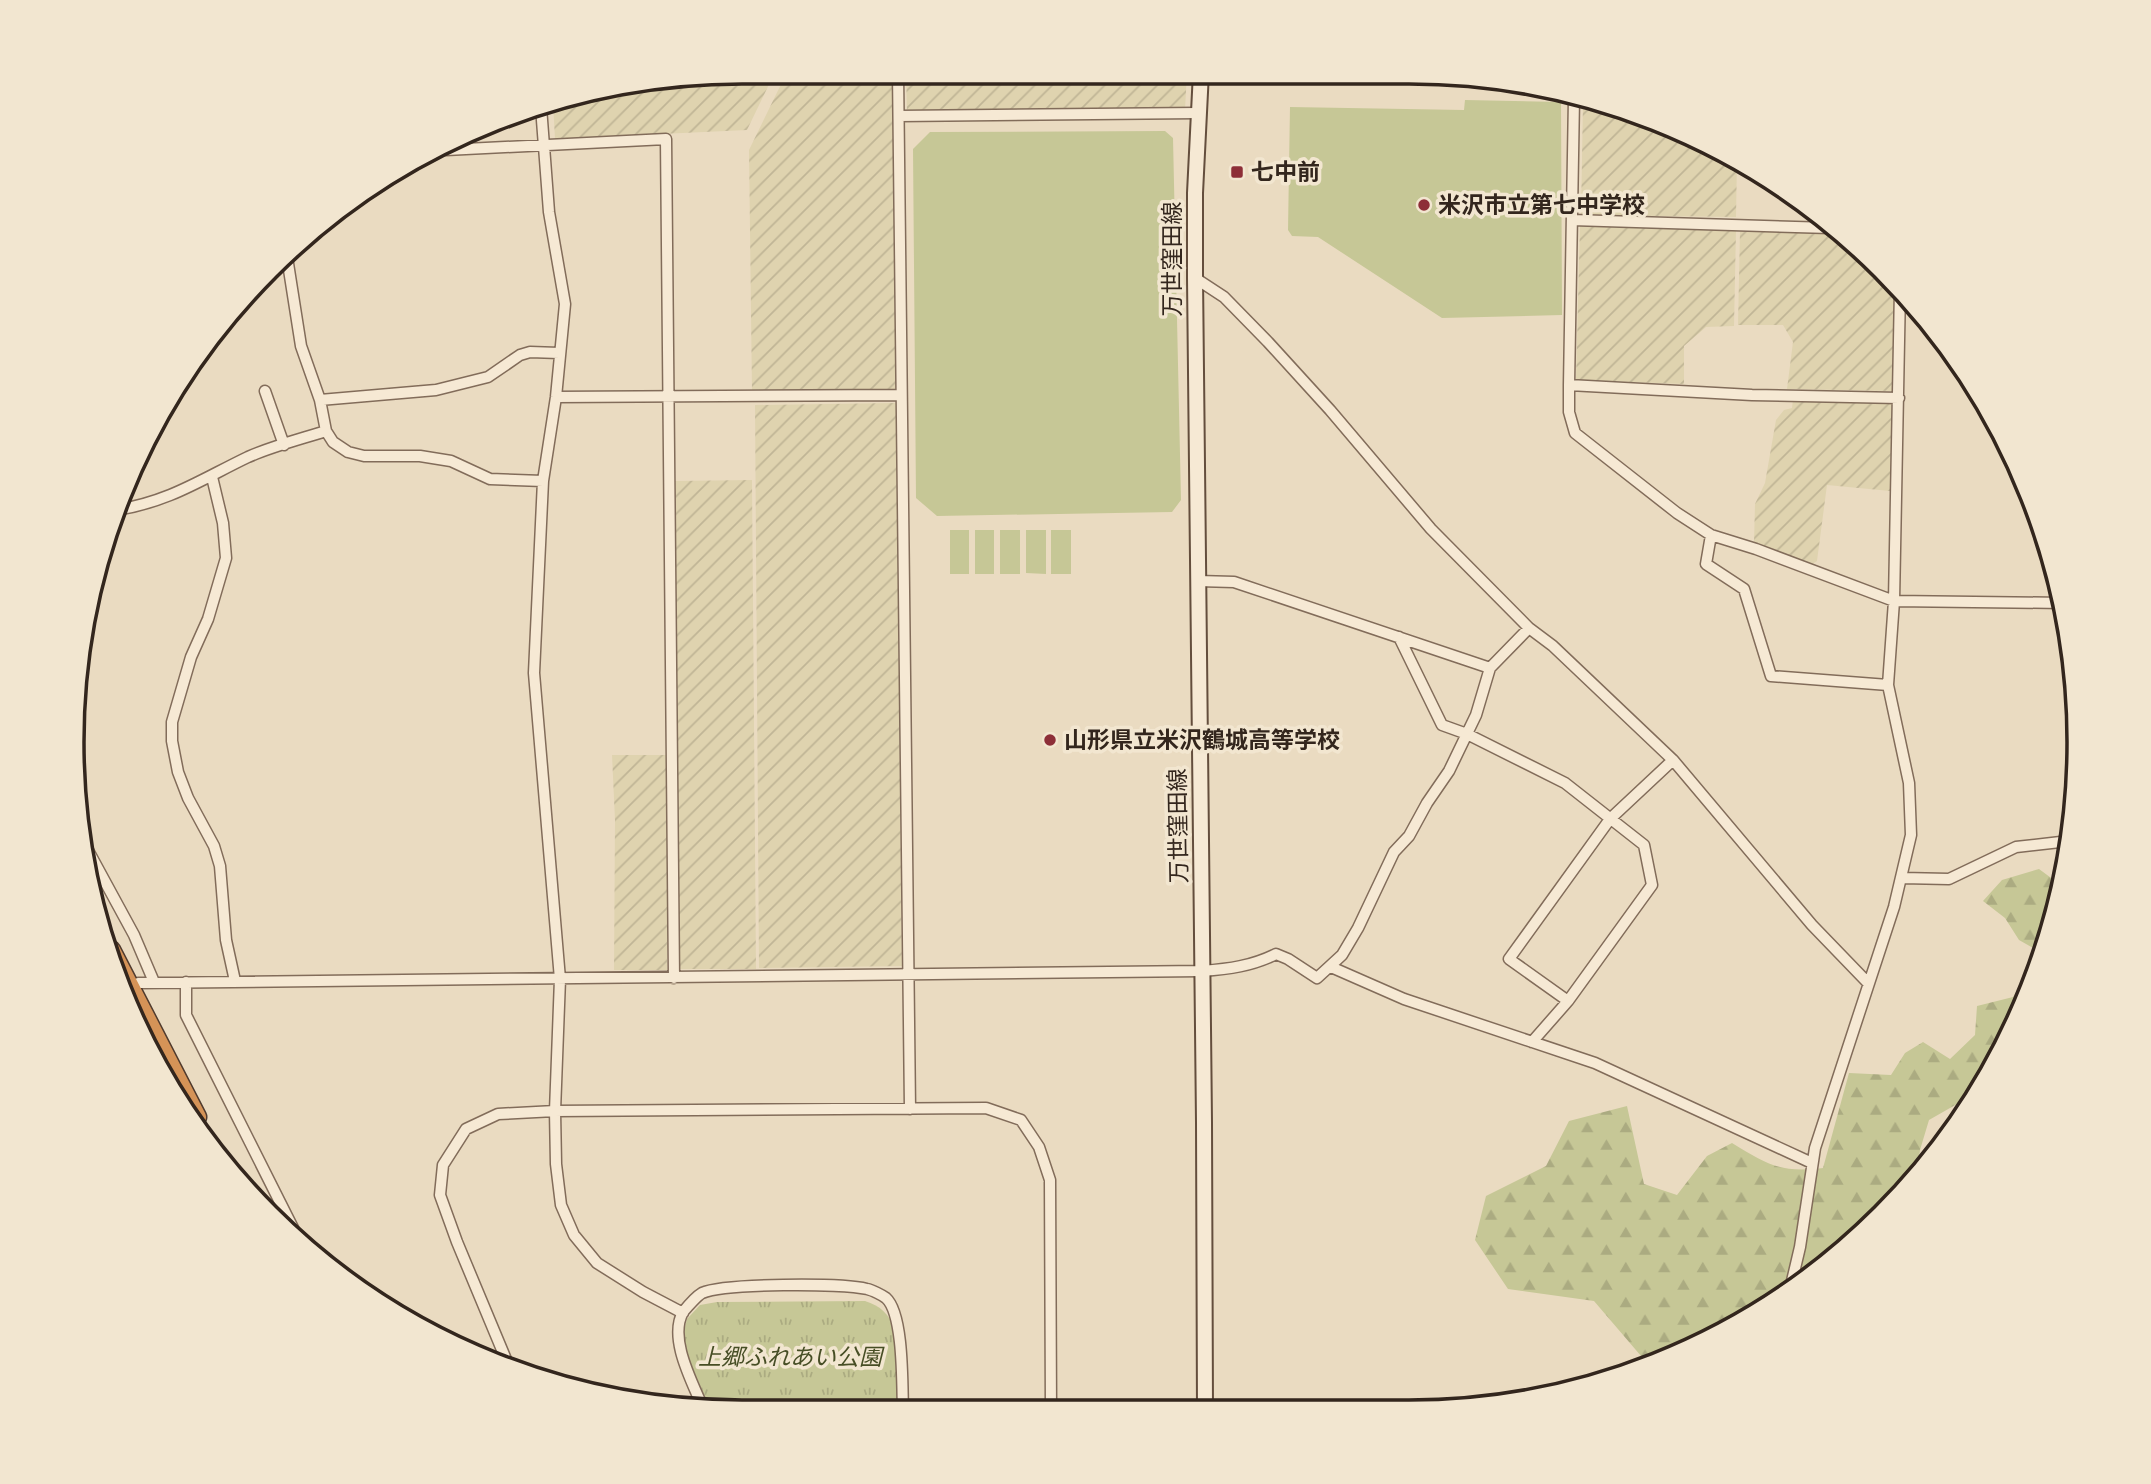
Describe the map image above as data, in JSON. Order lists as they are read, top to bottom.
{
  "streets": {
    "main road": ["万世窪田線"]
  },
  "parks": ["上郷ふれあい公園"],
  "places": {
    "transit": ["七中前"],
    "other": ["米沢市立第七中学校", "山形県立米沢鶴城高等学校"]
  }
}
